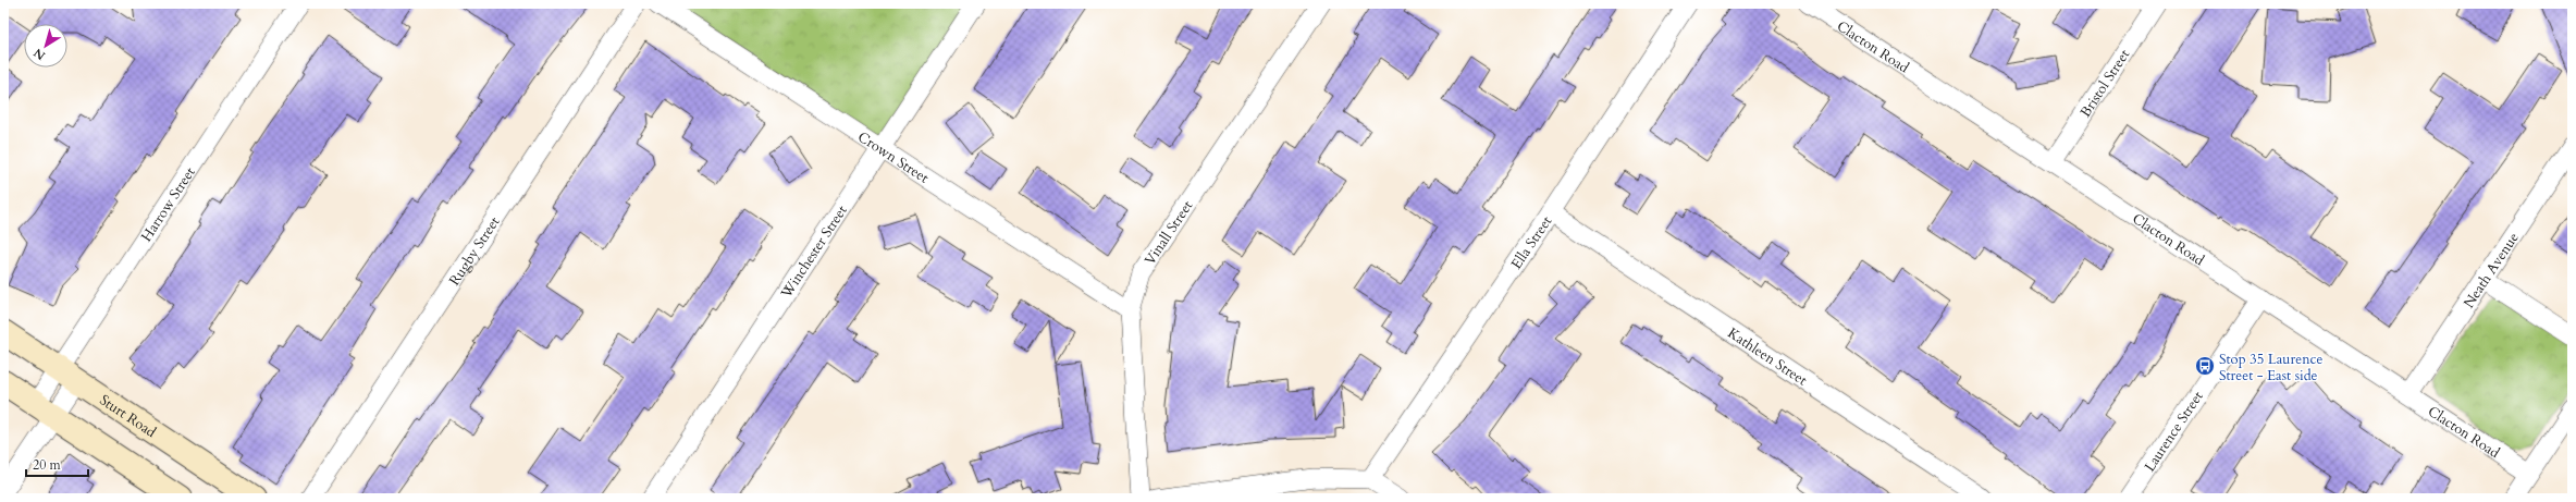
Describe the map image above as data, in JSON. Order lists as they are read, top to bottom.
{
  "streets": {
    "main road": ["Sturt Road"],
    "street": [
      "Clacton Road",
      "Bristol Street",
      "Crown Street",
      "Harrow Street",
      "Vinall Street",
      "Ella Street",
      "Rugby Street",
      "Winchester Street",
      "Neath Avenue",
      "Kathleen Street",
      "Laurence Street"
    ]
  },
  "crossings": [
    ["Clacton Road", "Bristol Street"],
    ["Clacton Road", "Neath Avenue"],
    ["Clacton Road", "Laurence Street"],
    ["Crown Street", "Vinall Street"],
    ["Crown Street", "Winchester Street"],
    ["Harrow Street", "Sturt Road"],
    ["Ella Street", "Kathleen Street"]
  ],
  "places": {
    "bus stop": ["Stop 35 Laurence Street - East side"]
  },
  "scale_bar": "20 m",
  "north": "bottom left"
}
